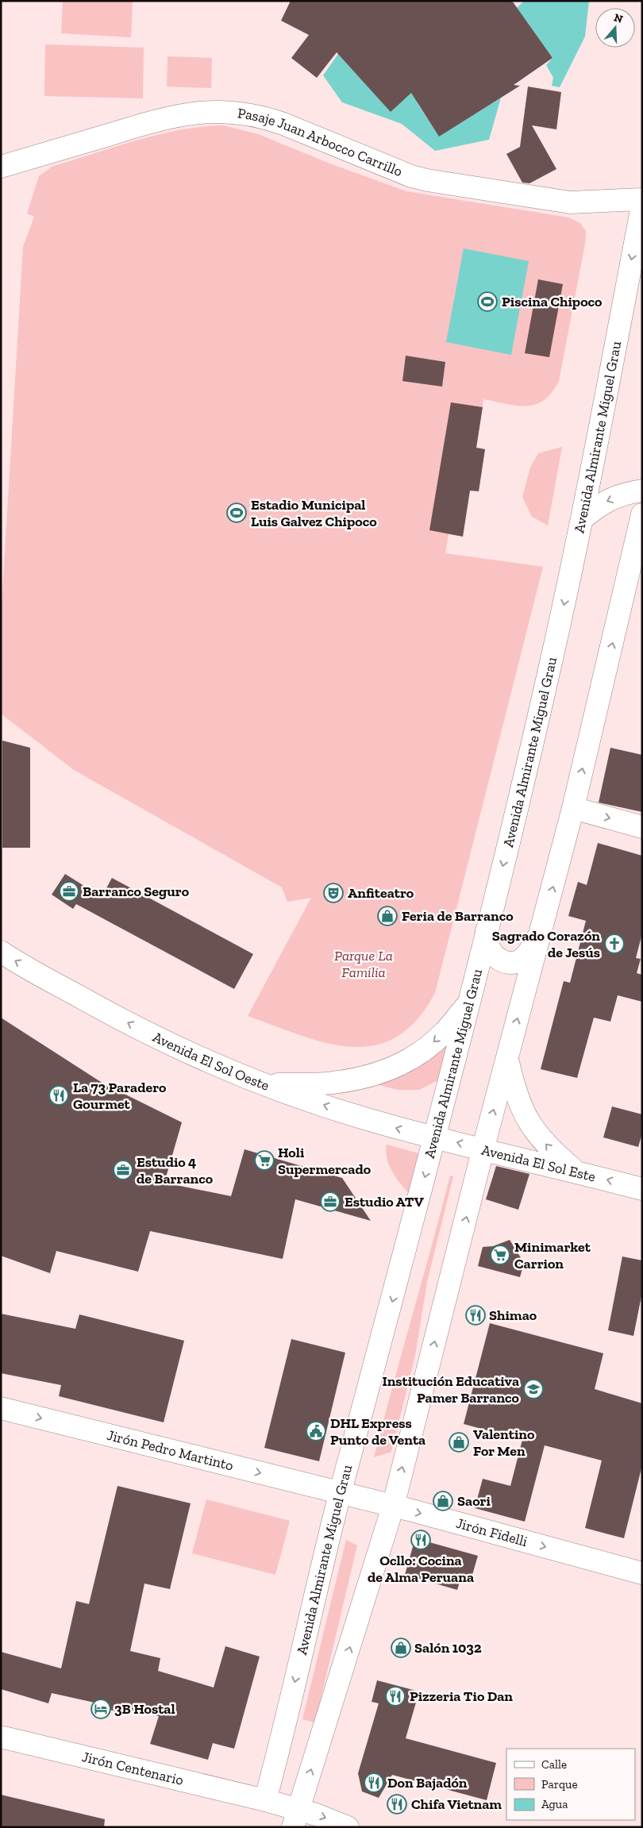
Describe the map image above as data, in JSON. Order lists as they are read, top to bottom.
{
  "streets": {
    "main road": [
      "Pasaje Juan Arbocco Carrillo",
      "Avenida Almirante Miguel Grau",
      "Avenida El Sol Oeste",
      "Avenida El Sol Este",
      "Jirón Pedro Martinto",
      "Jirón Fidelli",
      "Jirón Centenario"
    ]
  },
  "crossings": [
    ["Avenida Almirante Miguel Grau", "Avenida El Sol Oeste"],
    ["Avenida Almirante Miguel Grau", "Avenida El Sol Este"],
    ["Avenida Almirante Miguel Grau", "Jirón Pedro Martinto"],
    ["Avenida Almirante Miguel Grau", "Jirón Fidelli"],
    ["Avenida Almirante Miguel Grau", "Jirón Centenario"],
    ["Avenida El Sol Oeste", "Avenida El Sol Este"],
    ["Jirón Pedro Martinto", "Jirón Fidelli"]
  ],
  "one_way": [
    "Avenida El Sol Oeste",
    "Avenida El Sol Este",
    "Jirón Pedro Martinto",
    "Jirón Fidelli"
  ],
  "parks": ["Parque La Familia"],
  "places": {
    "sports": ["Piscina Chipoco", "Estadio Municipal Luis Galvez Chipoco"],
    "office": ["Barranco Seguro", "Estudio 4 de Barranco", "Estudio ATV"],
    "theatre": ["Anfiteatro"],
    "shop": [
      "Feria de Barranco",
      "Valentino For Men",
      "Saori",
      "Salón 1032"
    ],
    "church": ["Sagrado Corazón de Jesús"],
    "restaurant": [
      "La 73 Paradero Gourmet",
      "Shimao",
      "Ocllo: Cocina de Alma Peruana",
      "Pizzeria Tio Dan",
      "Don Bajadón",
      "Chifa Vietnam"
    ],
    "supermarket": ["Holi Supermercado", "Minimarket Carrion"],
    "school or university": ["Institución Educativa Pamer Barranco"],
    "public building": ["DHL Express Punto de Venta"],
    "hotel": ["3B Hostal"]
  },
  "legend": ["Calle", "Parque", "Agua"],
  "north": "top"
}
